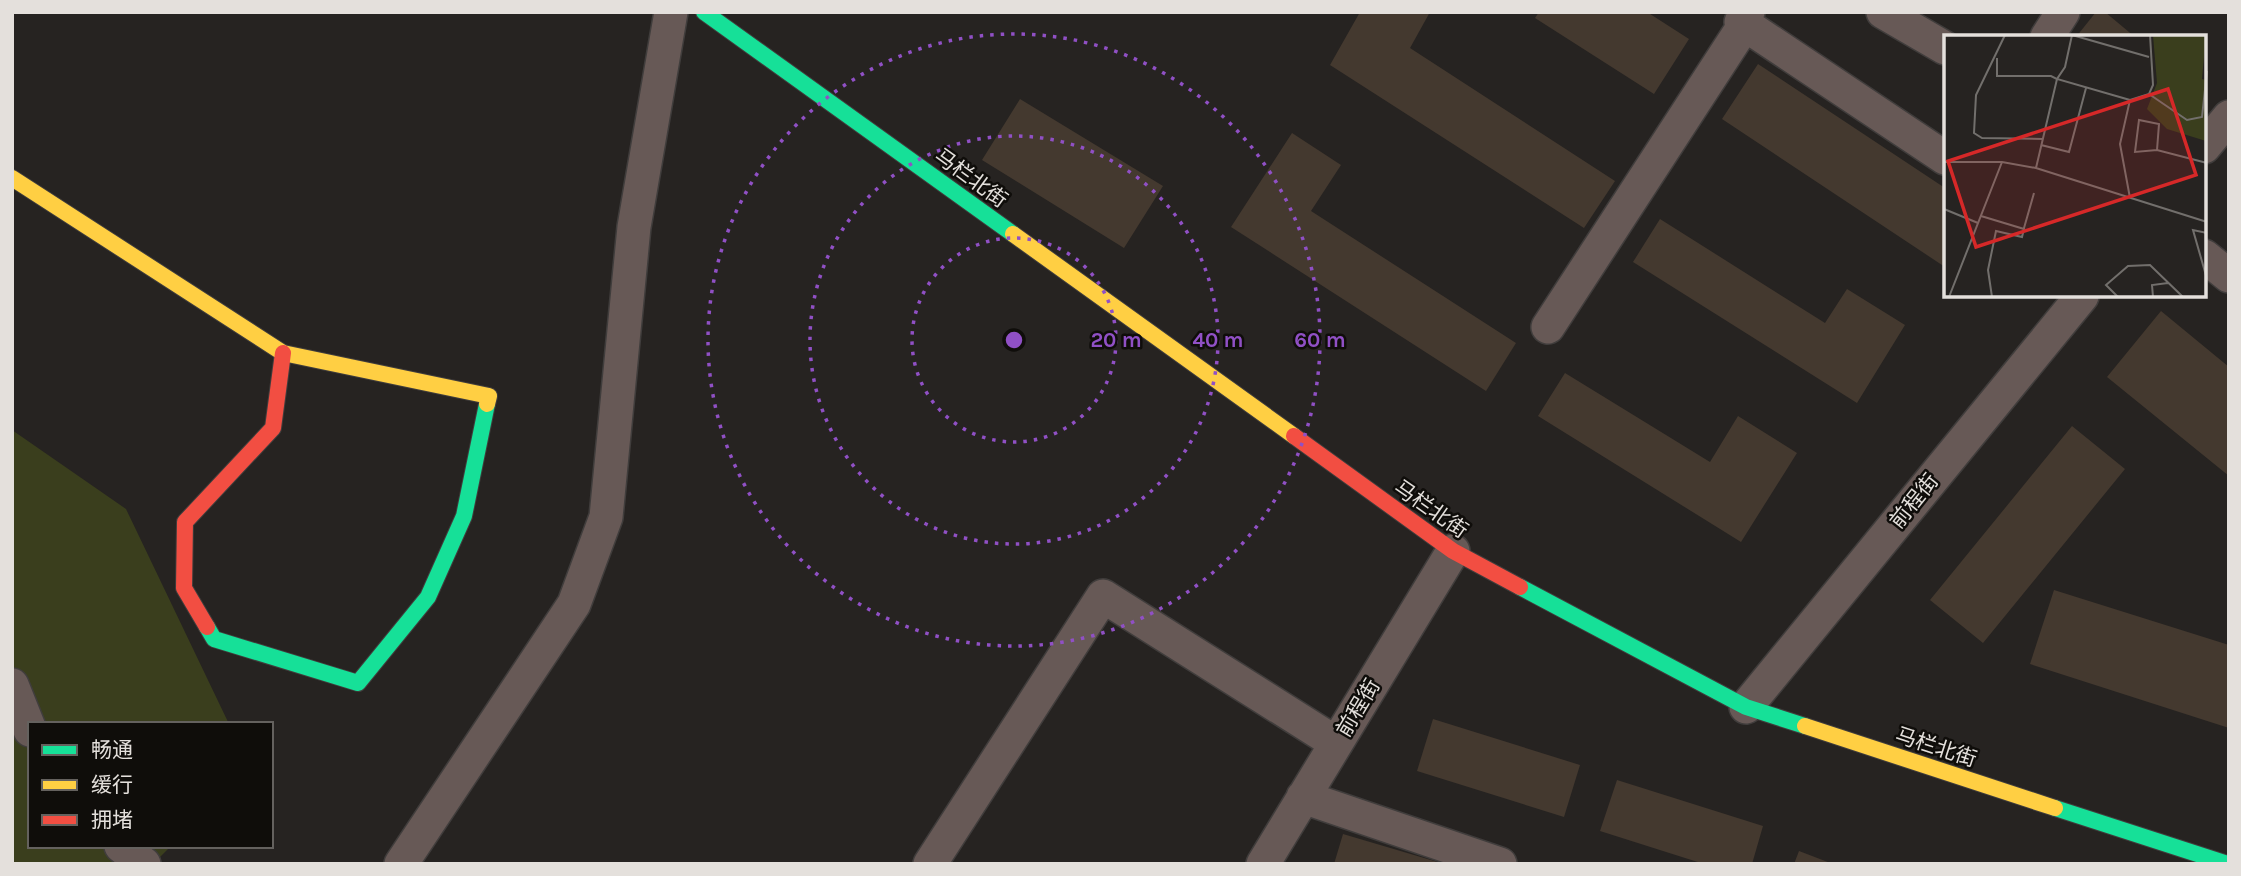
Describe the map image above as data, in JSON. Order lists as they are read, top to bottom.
{
  "streets": {
    "street": ["马栏北街", "前程街"]
  },
  "crossings": [
    ["马栏北街", "前程街"]
  ],
  "legend": ["畅通", "缓行", "拥堵"],
  "rings": ["20 m", "40 m", "60 m"]
}
